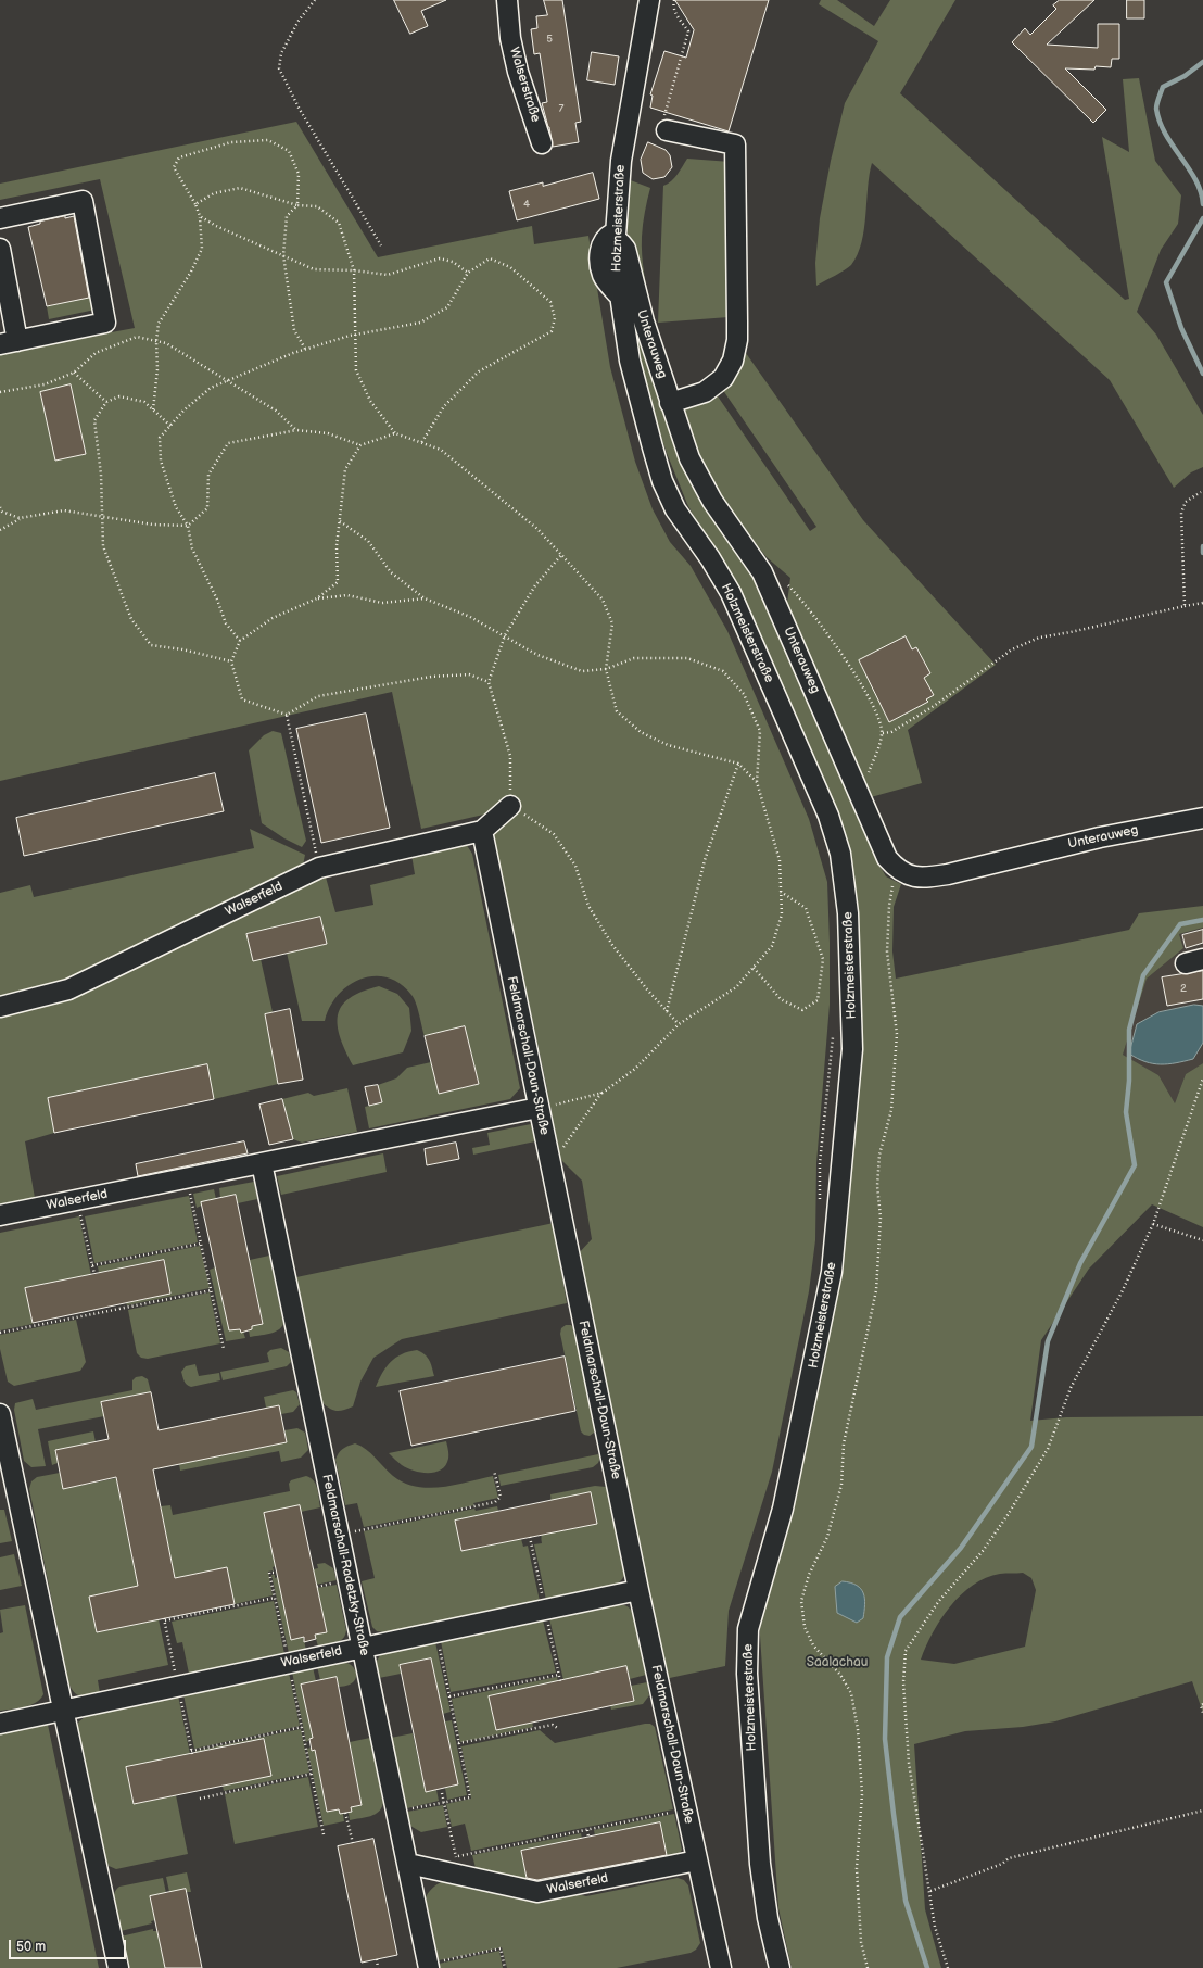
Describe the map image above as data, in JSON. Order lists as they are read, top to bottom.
{
  "streets": {
    "street": [
      "Walserstraße",
      "Holzmeisterstraße",
      "Unterauweg",
      "Walserfeld",
      "Feldmarschall-Daun-Straße",
      "Feldmarschall-Radetzky-Straße"
    ]
  },
  "crossings": [
    ["Holzmeisterstraße", "Unterauweg"],
    ["Walserfeld", "Feldmarschall-Daun-Straße"],
    ["Walserfeld", "Feldmarschall-Radetzky-Straße"]
  ],
  "parks": ["Saalachau"],
  "house_numbers": [
    "5",
    "7",
    "4",
    "2"
  ],
  "scale_bar": "50 m"
}
